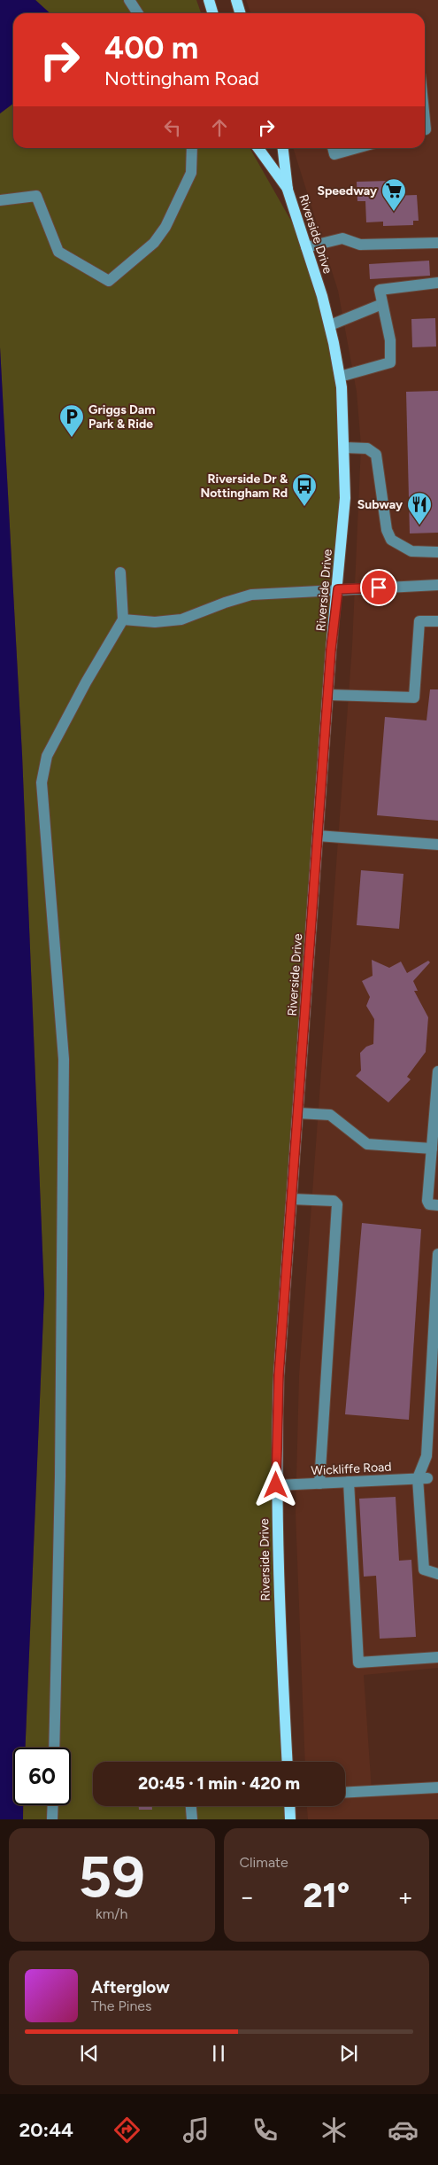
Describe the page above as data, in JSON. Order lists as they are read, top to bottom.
{
  "streets": {
    "main road": ["Riverside Drive"],
    "street": ["Wickliffe Road"]
  },
  "crossings": [
    ["Riverside Drive", "Wickliffe Road"]
  ],
  "places": {
    "supermarket": ["Speedway"],
    "parking": ["Griggs Dam Park & Ride"],
    "bus stop": ["Riverside Dr & Nottingham Rd"],
    "restaurant": ["Subway"]
  },
  "page": {
    "turn": ["400 m", "Nottingham Road"],
    "limit": "60",
    "trip": "20:45 · 1 min · 420 m",
    "tile": [
      ["59", "km/h"],
      "Climate"
    ],
    "heat": ["−", "21°", "+"],
    "song": ["Afterglow", "The Pines"],
    "tabs": "20:44"
  }
}
